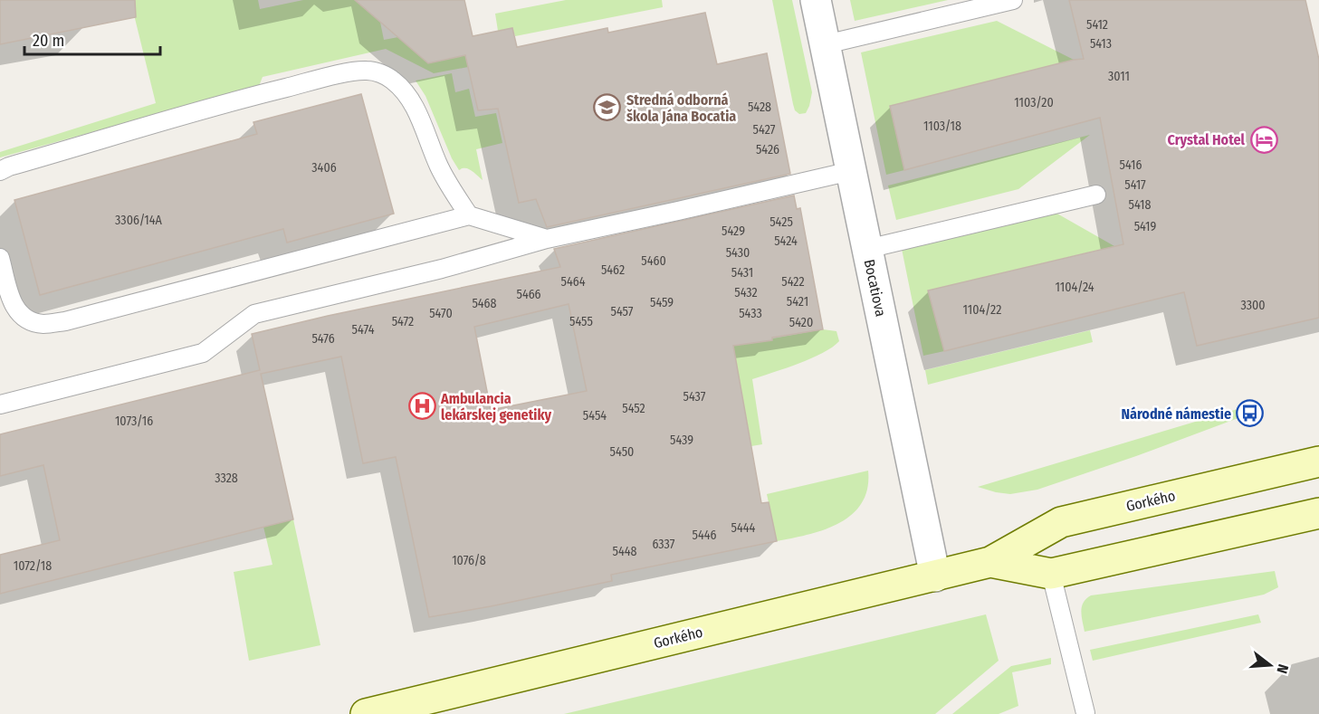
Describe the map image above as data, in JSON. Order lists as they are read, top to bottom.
{
  "streets": {
    "street": ["Bocatiova", "Gorkého"]
  },
  "crossings": [
    ["Bocatiova", "Gorkého"]
  ],
  "places": {
    "school or university": ["Stredná odborná škola Jána Bocatia"],
    "hotel": ["Crystal Hotel"],
    "hospital": ["Ambulancia lekárskej genetiky"],
    "bus stop": ["Národné námestie"]
  },
  "house_numbers": [
    "5412",
    "5413",
    "3011",
    "1103/20",
    "5428",
    "1103/18",
    "5427",
    "5426",
    "5416",
    "3406",
    "5417",
    "5418",
    "3306/14A",
    "5425",
    "5419",
    "5429",
    "5424",
    "5430",
    "5460",
    "5462",
    "5431",
    "5464",
    "5422",
    "1104/24",
    "5432",
    "5466",
    "5421",
    "5459",
    "5468",
    "3300",
    "1104/22",
    "5457",
    "5470",
    "5433",
    "5472",
    "5455",
    "5420",
    "5474",
    "5476",
    "5437",
    "5452",
    "5454",
    "1073/16",
    "5439",
    "5450",
    "3328",
    "5444",
    "5446",
    "6337",
    "5448",
    "1076/8",
    "1072/18"
  ],
  "scale_bar": "20 m",
  "north": "right"
}
